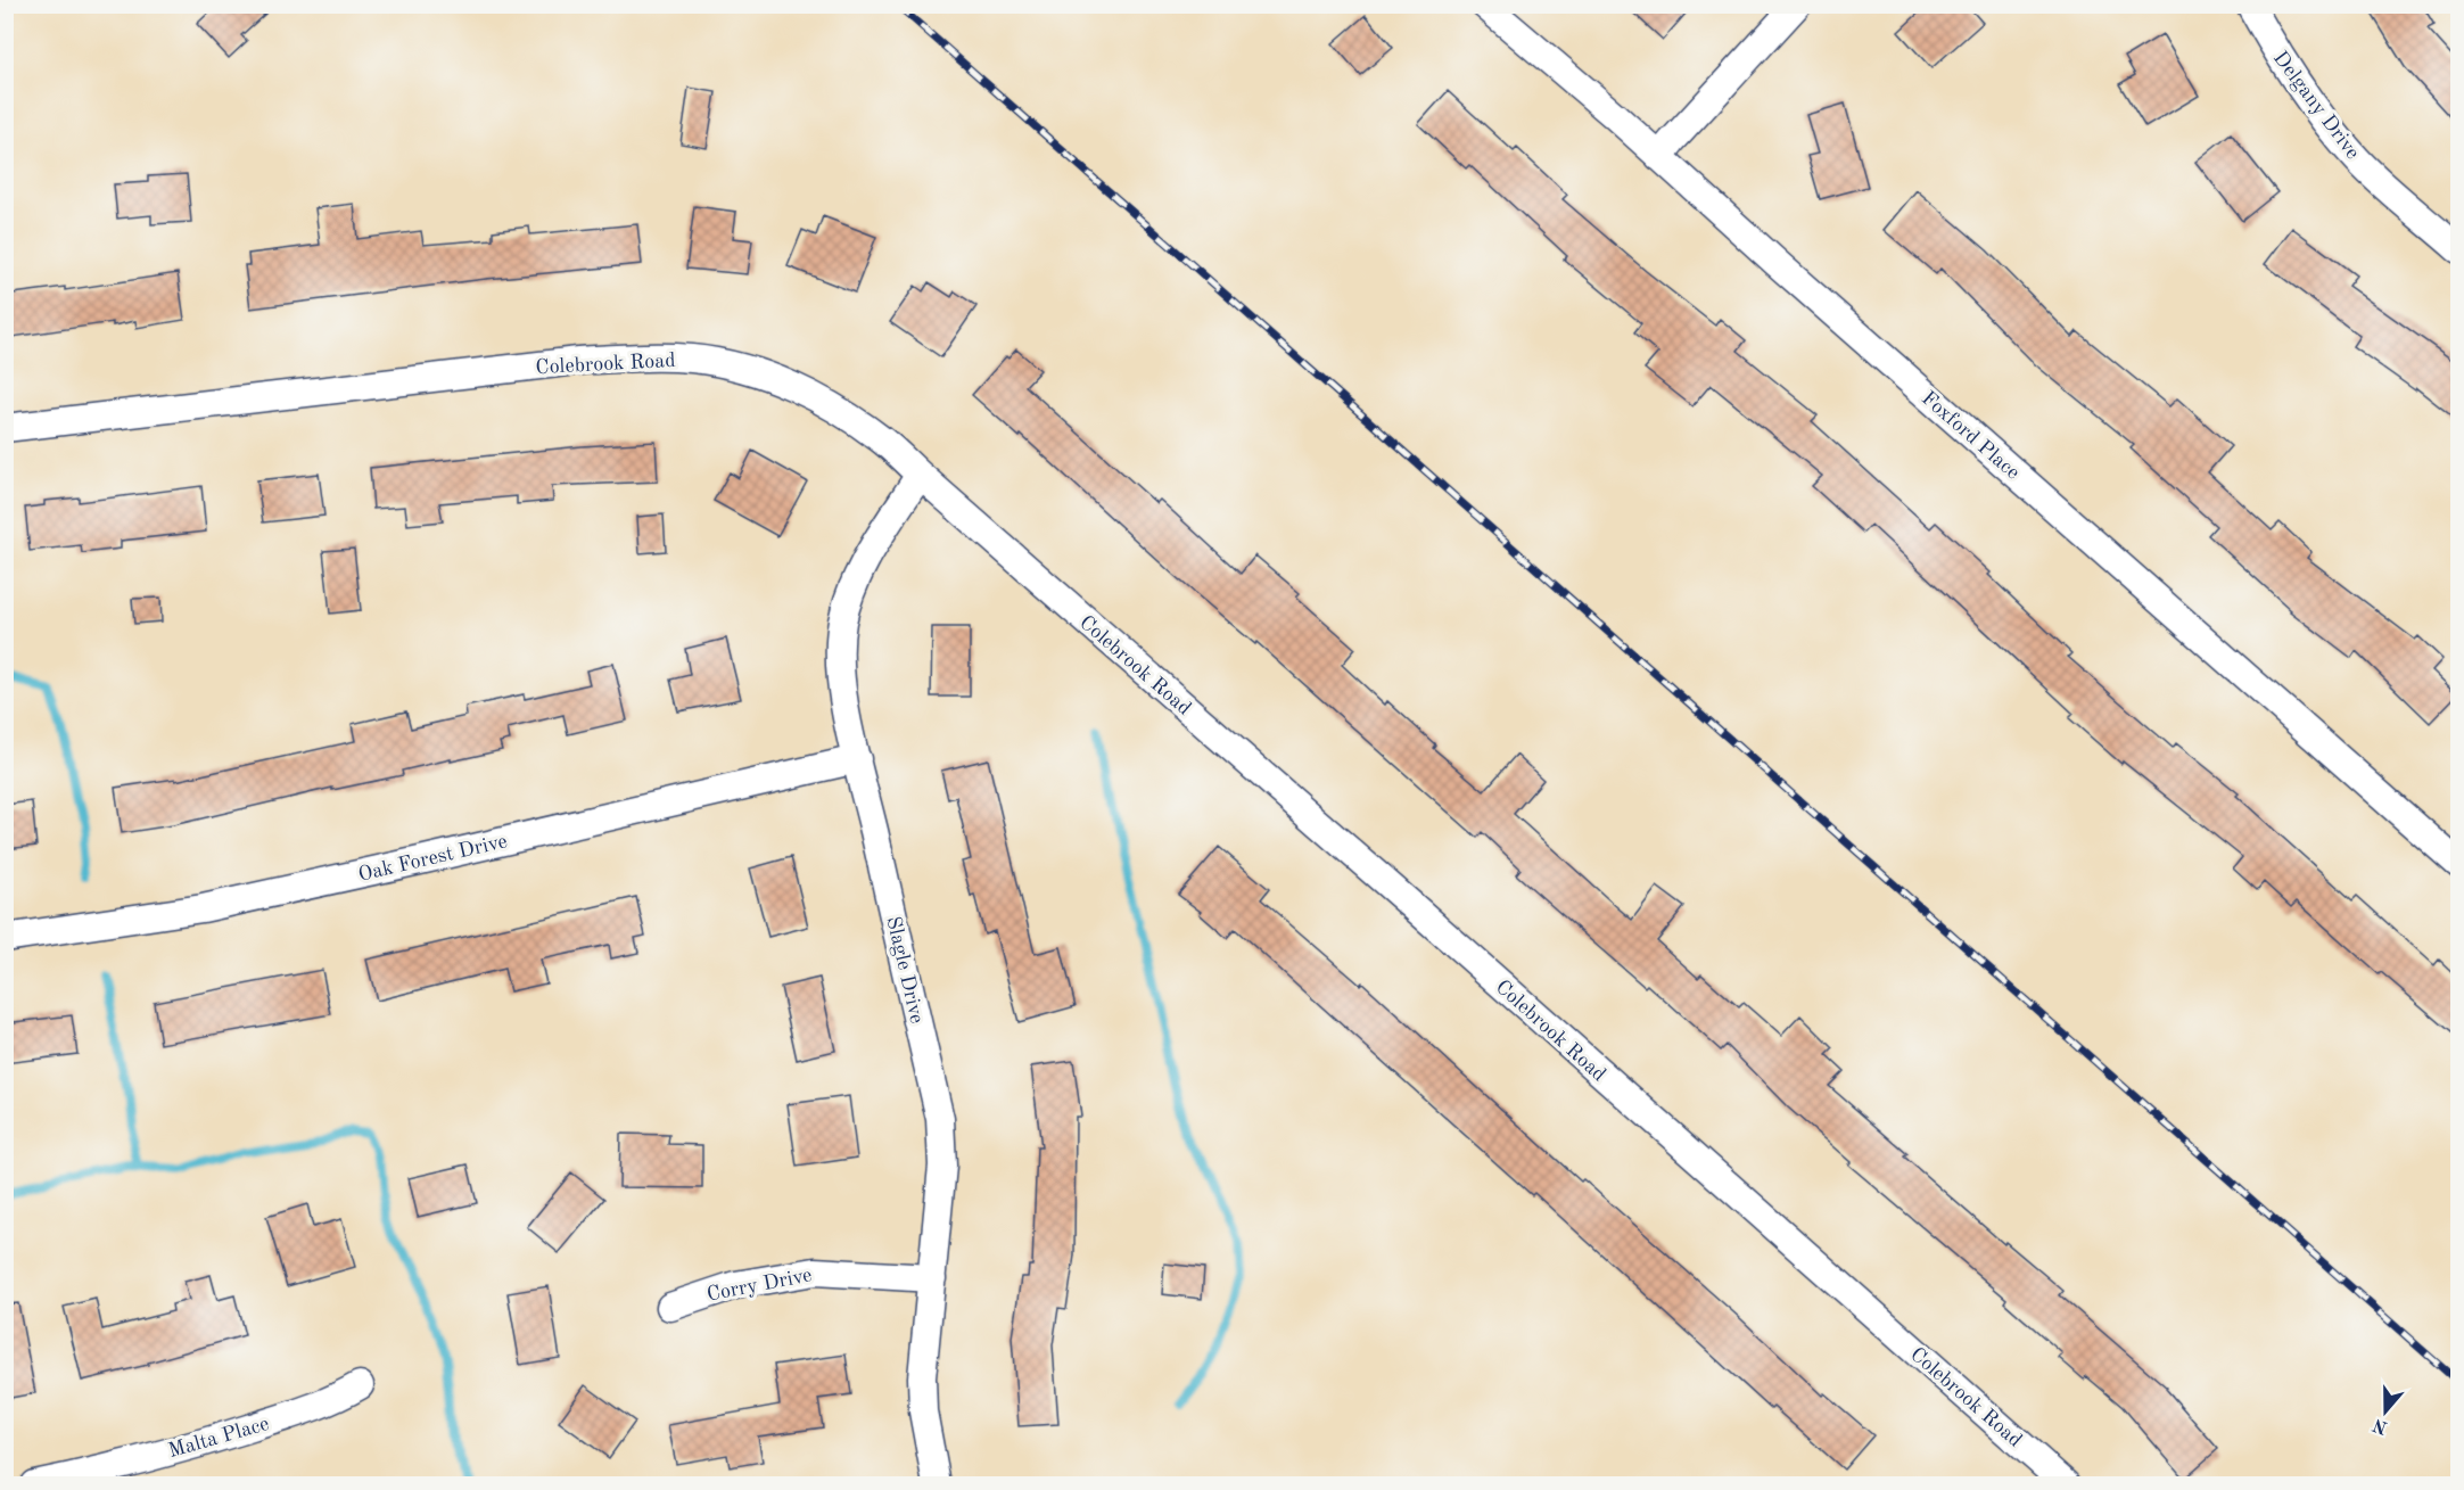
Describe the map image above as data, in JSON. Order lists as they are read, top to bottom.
{
  "streets": {
    "street": [
      "Delgany Drive",
      "Colebrook Road",
      "Foxford Place",
      "Oak Forest Drive",
      "Slagle Drive",
      "Corry Drive",
      "Malta Place"
    ]
  },
  "crossings": [
    ["Colebrook Road", "Slagle Drive"],
    ["Oak Forest Drive", "Slagle Drive"],
    ["Slagle Drive", "Corry Drive"]
  ],
  "north": "bottom"
}
